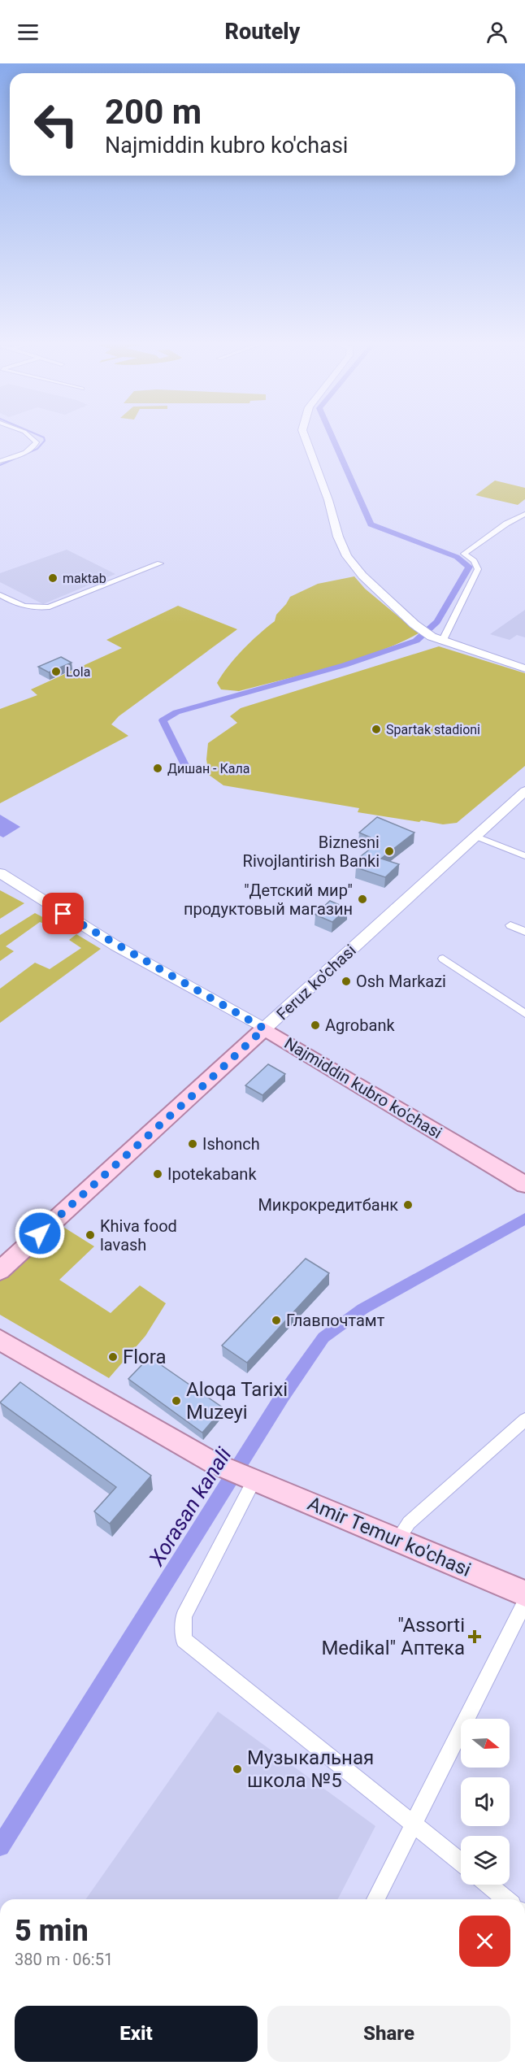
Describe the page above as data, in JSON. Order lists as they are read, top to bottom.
{
  "streets": {
    "main road": ["Feruz ko'chasi", "Najmiddin kubro ko'chasi", "Amir Temur ko'chasi"]
  },
  "crossings": [
    ["Feruz ko'chasi", "Najmiddin kubro ko'chasi"]
  ],
  "water": ["Xorasan kanali"],
  "places": {
    "other": [
      "maktab",
      "Lola",
      "Spartak stadioni",
      "Дишан - Кала",
      "Biznesni Rivojlantirish Banki",
      "\"Детский мир\" продуктовый магазин",
      "Osh Markazi",
      "Agrobank",
      "Ishonch",
      "Ipotekabank",
      "Микрокредитбанк",
      "Khiva food lavash",
      "Главпочтамт",
      "Flora",
      "Aloqa Tarixi Muzeyi",
      "Музыкальная школа №5"
    ],
    "health": ["\"Assorti Medikal\" Аптека"]
  },
  "north": "right",
  "page": {
    "header": "Routely",
    "turn": ["200 m", "Najmiddin kubro ko'chasi"],
    "heading": ["5 min", "380 m · 06:51"],
    "buttons": ["Exit", "Share"]
  }
}
